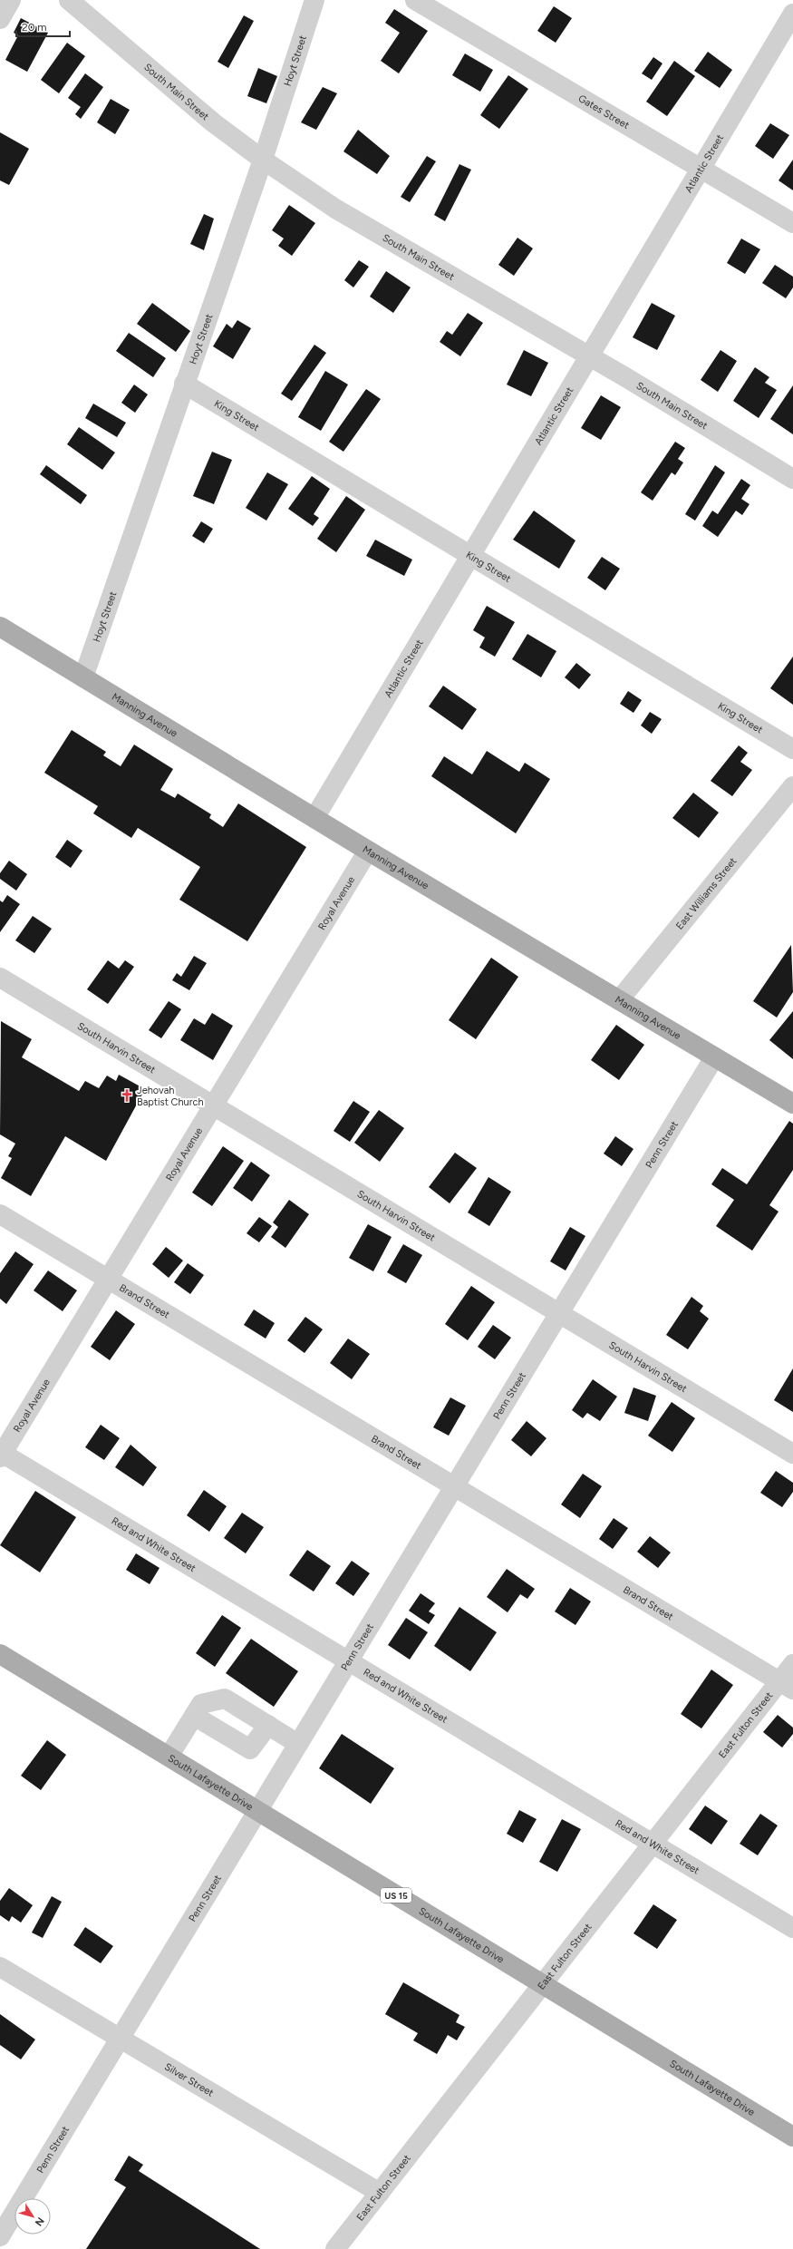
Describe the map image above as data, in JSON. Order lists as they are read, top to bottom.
{
  "streets": {
    "main road": ["Manning Avenue", "South Lafayette Drive", "US 15"],
    "street": [
      "Hoyt Street",
      "South Main Street",
      "Gates Street",
      "Atlantic Street",
      "King Street",
      "East Williams Street",
      "Royal Avenue",
      "South Harvin Street",
      "Penn Street",
      "Brand Street",
      "Red and White Street",
      "East Fulton Street",
      "Silver Street"
    ]
  },
  "crossings": [
    ["Hoyt Street", "South Main Street"],
    ["Hoyt Street", "King Street"],
    ["Hoyt Street", "Manning Avenue"],
    ["South Main Street", "Atlantic Street"],
    ["Gates Street", "Atlantic Street"],
    ["Atlantic Street", "King Street"],
    ["Atlantic Street", "Manning Avenue"],
    ["Manning Avenue", "East Williams Street"],
    ["Manning Avenue", "Royal Avenue"],
    ["Manning Avenue", "Penn Street"],
    ["Royal Avenue", "South Harvin Street"],
    ["Royal Avenue", "Brand Street"],
    ["Royal Avenue", "Red and White Street"],
    ["South Harvin Street", "Penn Street"],
    ["Penn Street", "Brand Street"],
    ["Penn Street", "Red and White Street"],
    ["Penn Street", "South Lafayette Drive"],
    ["Penn Street", "Silver Street"],
    ["Brand Street", "East Fulton Street"],
    ["Red and White Street", "East Fulton Street"],
    ["East Fulton Street", "South Lafayette Drive"],
    ["East Fulton Street", "Silver Street"]
  ],
  "places": {
    "church": ["Jehovah Baptist Church"]
  },
  "scale_bar": "20 m",
  "north": "bottom right"
}
